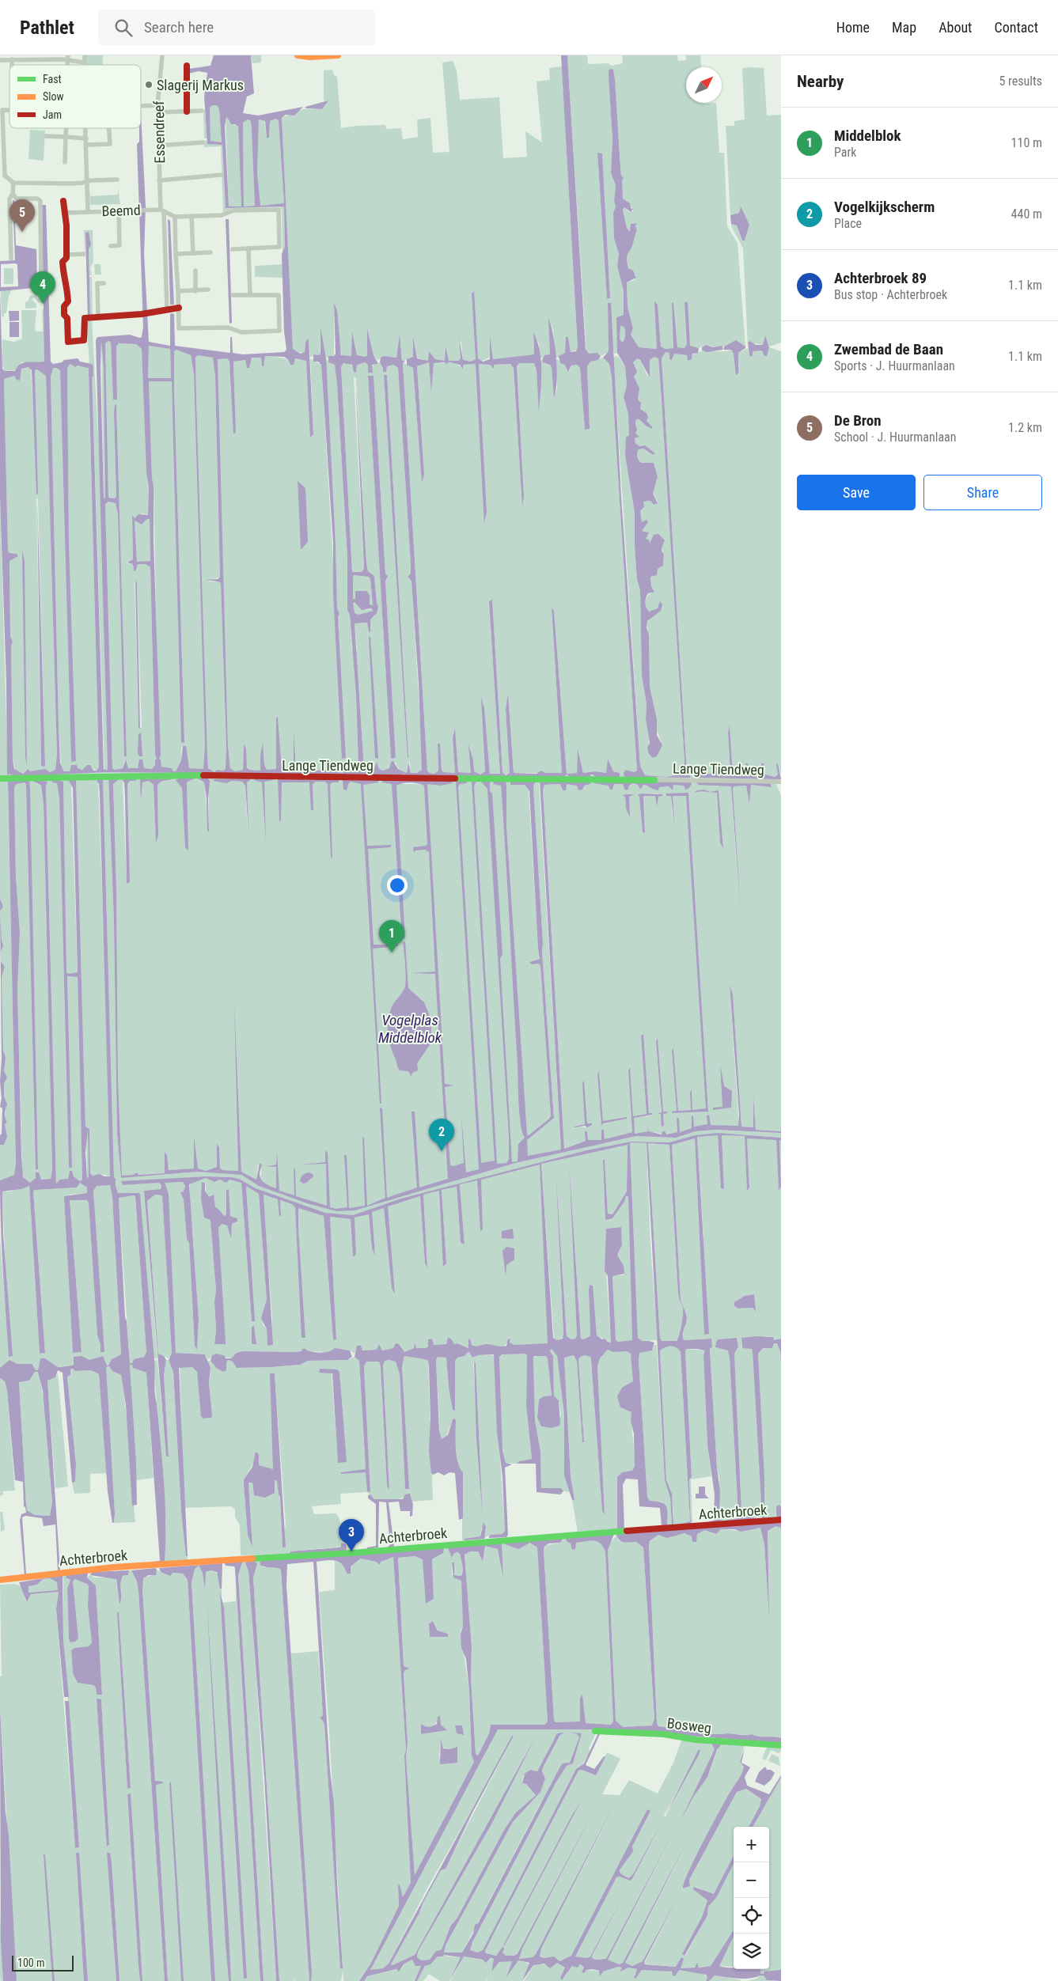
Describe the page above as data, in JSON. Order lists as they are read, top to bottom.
{
  "streets": {
    "street": [
      "Essendreef",
      "Beemd",
      "Lange Tiendweg",
      "Achterbroek",
      "Bosweg"
    ]
  },
  "crossings": [
    ["Essendreef", "Beemd"]
  ],
  "water": ["Vogelplas Middelblok"],
  "places": ["Slagerij Markus"],
  "legend": ["Fast", "Slow", "Jam"],
  "scale_bar": "100 m",
  "north": "top right",
  "page": {
    "header": "Pathlet",
    "search": "Search here",
    "nav": [
      "Home",
      "Map",
      "About",
      "Contact"
    ],
    "heading": ["Nearby", "5 results"],
    "list": [
      {
        "mark": "1",
        "name": "Middelblok",
        "note": "Park",
        "value": "110 m"
      },
      {
        "mark": "2",
        "name": "Vogelkijkscherm",
        "note": "Place",
        "value": "440 m"
      },
      {
        "mark": "3",
        "name": "Achterbroek 89",
        "note": "Bus stop · Achterbroek",
        "value": "1.1 km"
      },
      {
        "mark": "4",
        "name": "Zwembad de Baan",
        "note": "Sports · J. Huurmanlaan",
        "value": "1.1 km"
      },
      {
        "mark": "5",
        "name": "De Bron",
        "note": "School · J. Huurmanlaan",
        "value": "1.2 km"
      }
    ],
    "pins": [
      "5",
      "4",
      "1",
      "2",
      "3"
    ],
    "buttons": ["Save", "Share"],
    "map_buttons": ["+", "−"],
    "scale": "100 m"
  }
}
